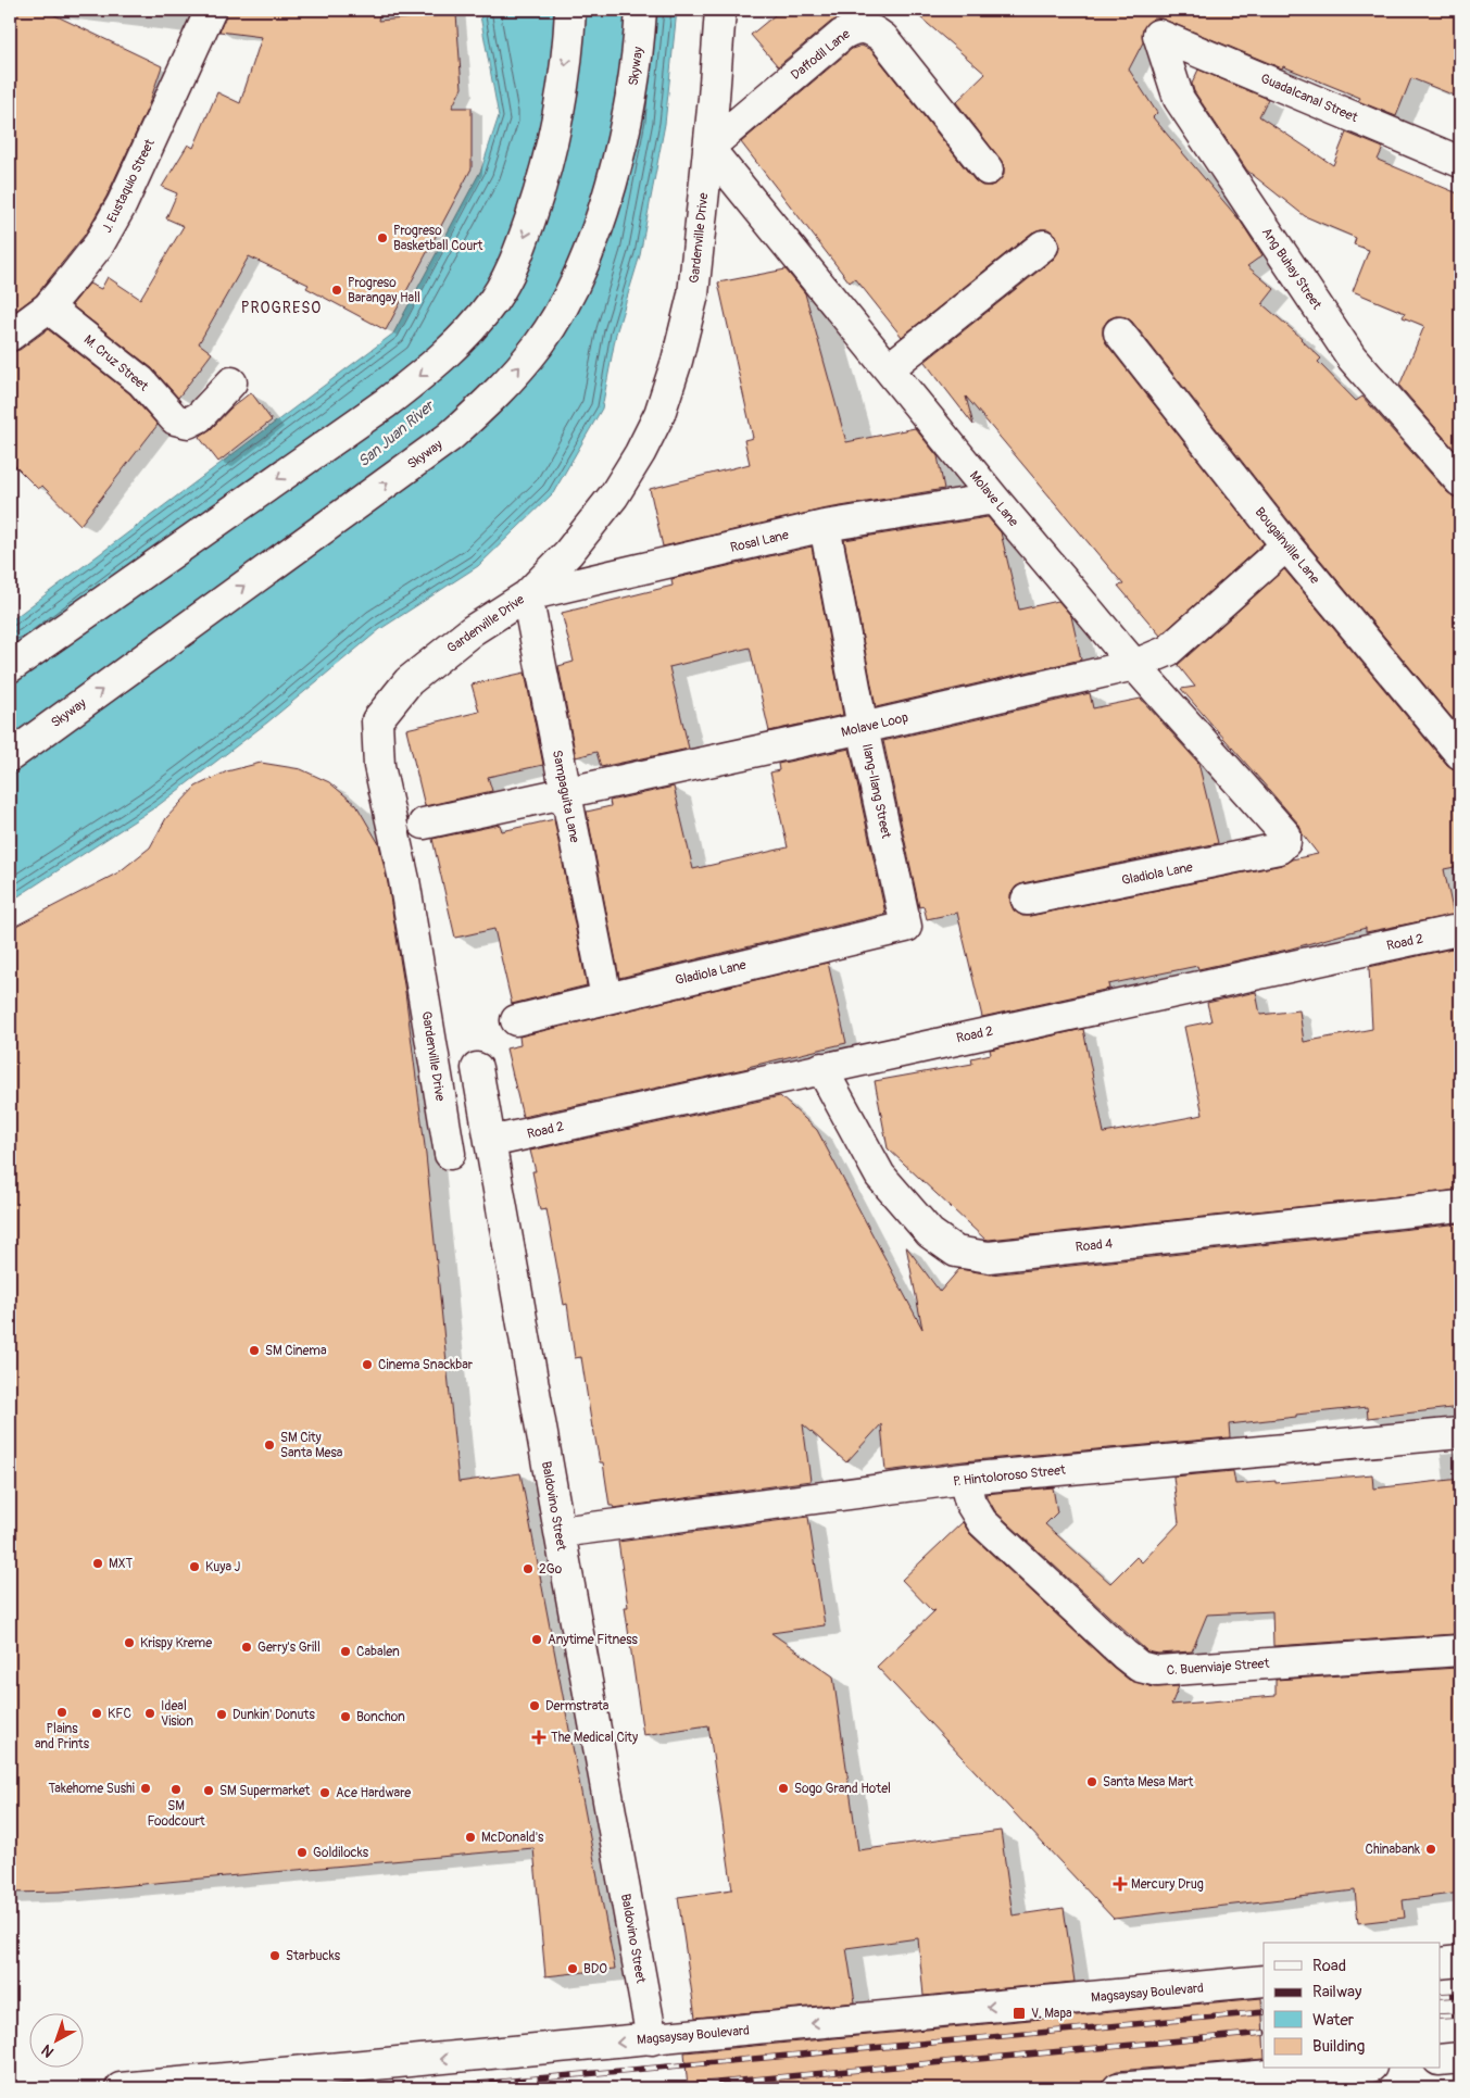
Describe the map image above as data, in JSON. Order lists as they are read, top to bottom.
{
  "streets": {
    "main road": [
      "Daffodil Lane",
      "Skyway",
      "Guadalcanal Street",
      "J. Eustaquio Street",
      "Gardenville Drive",
      "Ang Buhay Street",
      "M. Cruz Street",
      "Molave Lane",
      "Rosal Lane",
      "Bougainville Lane",
      "Molave Loop",
      "Ilang-Ilang Street",
      "Sampaguita Lane",
      "Gladiola Lane",
      "Road 2",
      "Road 4",
      "P. Hintoloroso Street",
      "Baldovino Street",
      "C. Buenviaje Street",
      "Magsaysay Boulevard"
    ]
  },
  "crossings": [
    ["Daffodil Lane", "Gardenville Drive"],
    ["Daffodil Lane", "Molave Lane"],
    ["Guadalcanal Street", "Ang Buhay Street"],
    ["J. Eustaquio Street", "M. Cruz Street"],
    ["Gardenville Drive", "Molave Lane"],
    ["Gardenville Drive", "Rosal Lane"],
    ["Gardenville Drive", "Sampaguita Lane"],
    ["Molave Lane", "Rosal Lane"],
    ["Molave Lane", "Molave Loop"],
    ["Molave Lane", "Gladiola Lane"],
    ["Rosal Lane", "Ilang-Ilang Street"],
    ["Rosal Lane", "Sampaguita Lane"],
    ["Bougainville Lane", "Molave Loop"],
    ["Molave Loop", "Ilang-Ilang Street"],
    ["Molave Loop", "Sampaguita Lane"],
    ["Ilang-Ilang Street", "Gladiola Lane"],
    ["Sampaguita Lane", "Gladiola Lane"],
    ["Road 2", "Road 4"],
    ["Road 2", "Baldovino Street"],
    ["P. Hintoloroso Street", "Baldovino Street"],
    ["P. Hintoloroso Street", "C. Buenviaje Street"],
    ["Baldovino Street", "Magsaysay Boulevard"]
  ],
  "one_way": ["Magsaysay Boulevard"],
  "districts": ["PROGRESO"],
  "water": ["San Juan River"],
  "places": {
    "other": [
      "Progreso Basketball Court",
      "Progreso Barangay Hall",
      "SM Cinema",
      "Cinema Snackbar",
      "SM City Santa Mesa",
      "MXT",
      "Kuya J",
      "2Go",
      "Anytime Fitness",
      "Krispy Kreme",
      "Gerry's Grill",
      "Cabalen",
      "Dermstrata",
      "Plains and Prints",
      "KFC",
      "Ideal Vision",
      "Dunkin' Donuts",
      "Bonchon",
      "Santa Mesa Mart",
      "Takehome Sushi",
      "Sogo Grand Hotel",
      "SM Foodcourt",
      "SM Supermarket",
      "Ace Hardware",
      "McDonald's",
      "Chinabank",
      "Goldilocks",
      "Starbucks",
      "BDO"
    ],
    "health": ["The Medical City", "Mercury Drug"],
    "transit": ["V. Mapa"]
  },
  "legend": [
    "Road",
    "Railway",
    "Water",
    "Building"
  ],
  "north": "bottom left"
}
